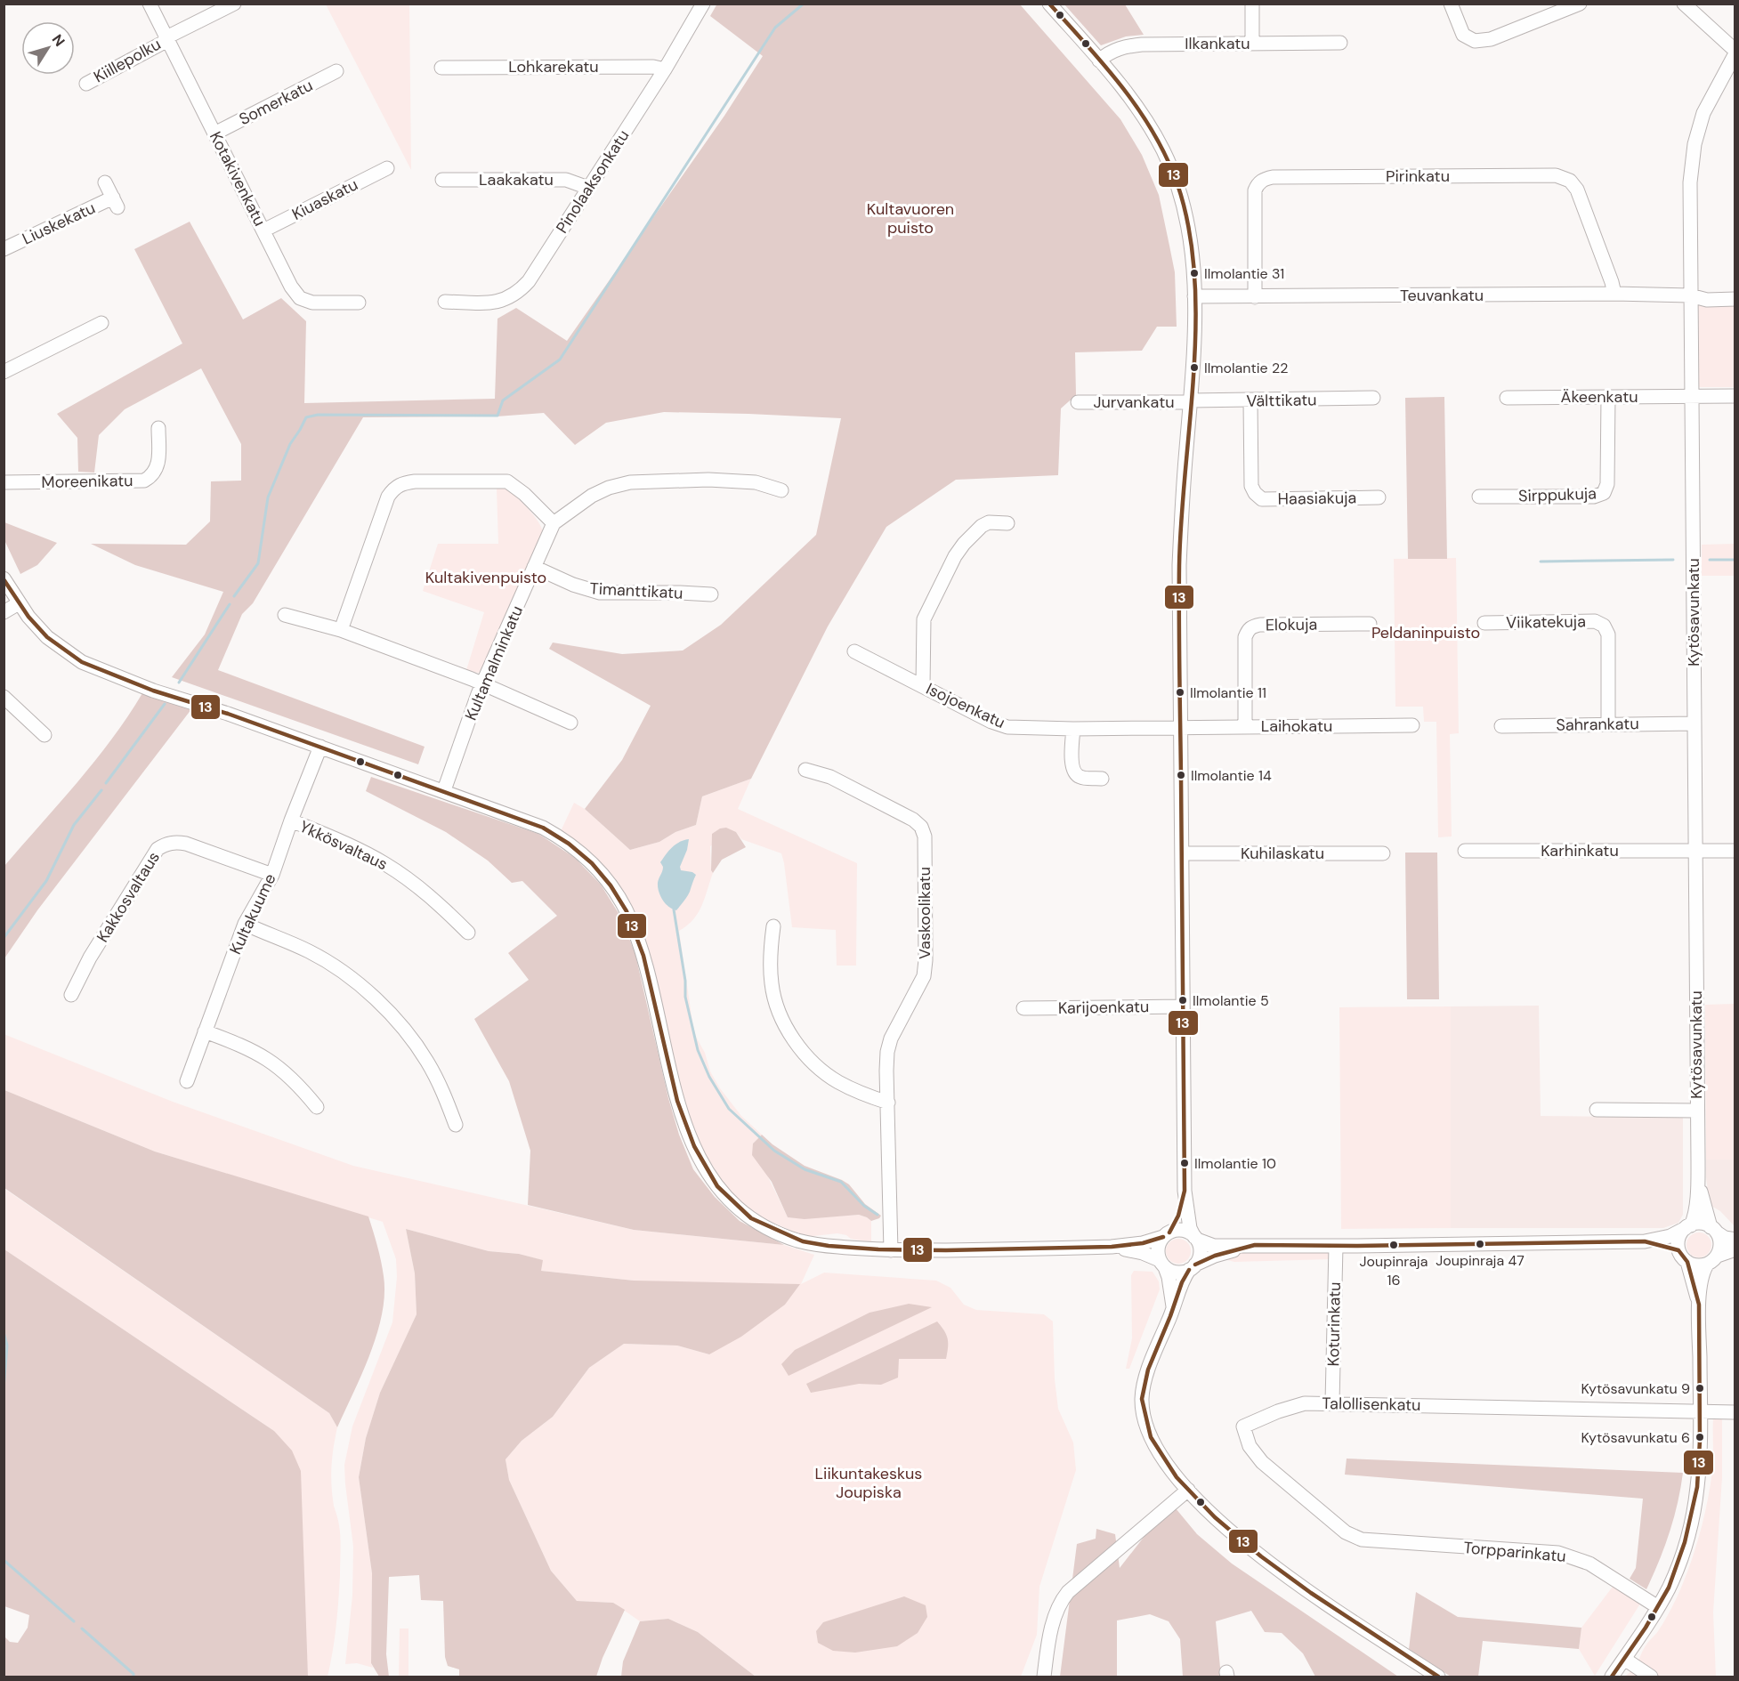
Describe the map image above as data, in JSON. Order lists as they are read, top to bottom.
{
  "streets": {
    "street": [
      "Ilkankatu",
      "Kiillepolku",
      "Lohkarekatu",
      "Somerkatu",
      "Pirinkatu",
      "Kotakivenkatu",
      "Laakakatu",
      "Pinolaaksonkatu",
      "Kiuaskatu",
      "Liuskekatu",
      "Teuvankatu",
      "Äkeenkatu",
      "Välttikatu",
      "Jurvankatu",
      "Moreenikatu",
      "Sirppukuja",
      "Haasiakuja",
      "Timanttikatu",
      "Kytösavunkatu",
      "Viikatekuja",
      "Elokuja",
      "Kultamalminkatu",
      "Isojoenkatu",
      "Sahrankatu",
      "Laihokatu",
      "Ykkösvaltaus",
      "Karhinkatu",
      "Kuhilaskatu",
      "Kakkosvaltaus",
      "Vaskoolikatu",
      "Kultakuume",
      "Karijoenkatu",
      "Koturinkatu",
      "Talollisenkatu",
      "Torpparinkatu"
    ]
  },
  "crossings": [
    ["Kiillepolku", "Kotakivenkatu"],
    ["Lohkarekatu", "Pinolaaksonkatu"],
    ["Somerkatu", "Kotakivenkatu"],
    ["Pirinkatu", "Teuvankatu"],
    ["Kotakivenkatu", "Kiuaskatu"],
    ["Laakakatu", "Pinolaaksonkatu"],
    ["Teuvankatu", "Kytösavunkatu"],
    ["Äkeenkatu", "Sirppukuja"],
    ["Äkeenkatu", "Kytösavunkatu"],
    ["Välttikatu", "Jurvankatu"],
    ["Välttikatu", "Haasiakuja"],
    ["Timanttikatu", "Kultamalminkatu"],
    ["Kytösavunkatu", "Sahrankatu"],
    ["Kytösavunkatu", "Karhinkatu"],
    ["Viikatekuja", "Sahrankatu"],
    ["Elokuja", "Laihokatu"],
    ["Isojoenkatu", "Laihokatu"],
    ["Ykkösvaltaus", "Kultakuume"],
    ["Kakkosvaltaus", "Kultakuume"],
    ["Koturinkatu", "Talollisenkatu"],
    ["Talollisenkatu", "Torpparinkatu"]
  ],
  "parks": [
    "Kultavuoren puisto",
    "Kultakivenpuisto",
    "Peldaninpuisto",
    "Liikuntakeskus Joupiska"
  ],
  "places": [
    "Ilmolantie 31",
    "Ilmolantie 22",
    "Ilmolantie 11",
    "Ilmolantie 14",
    "Ilmolantie 5",
    "Ilmolantie 10",
    "Joupinraja 47",
    "Joupinraja 16",
    "Kytösavunkatu 9",
    "Kytösavunkatu 6"
  ],
  "lines": ["transit line 13"],
  "north": "top right"
}
